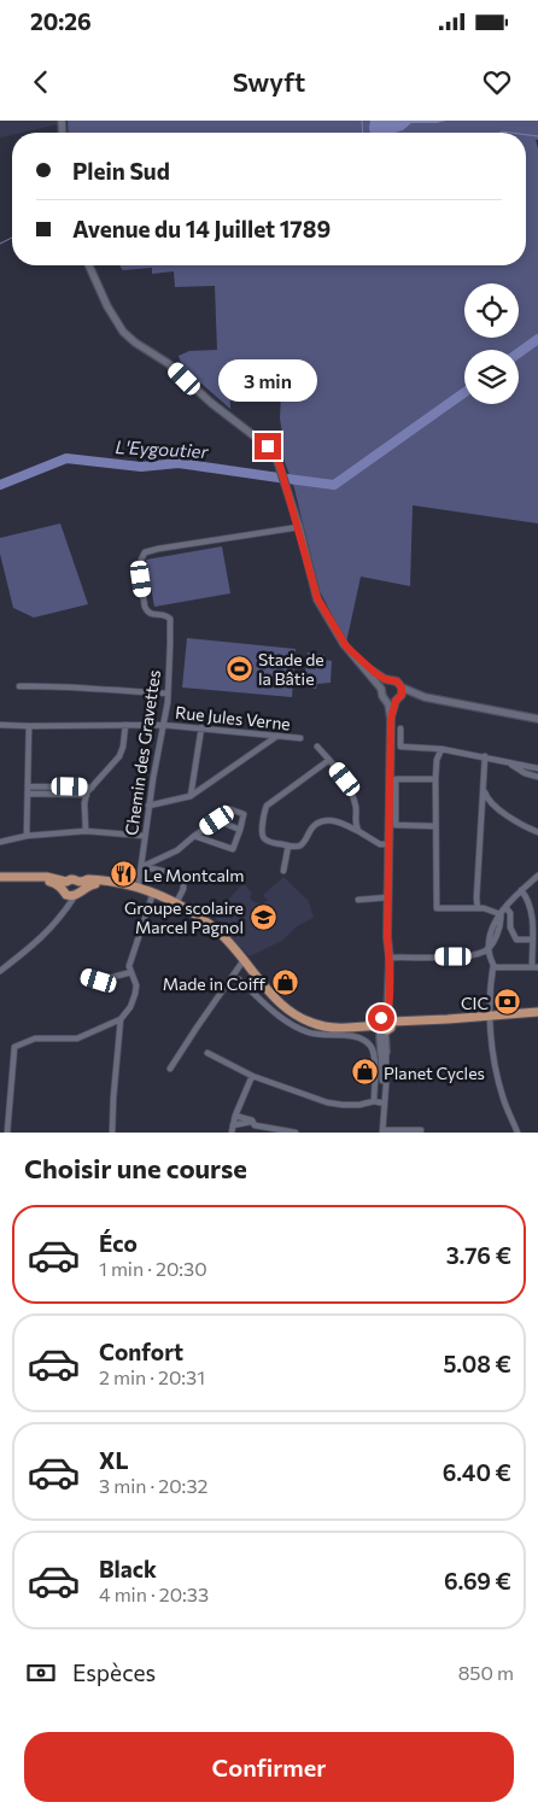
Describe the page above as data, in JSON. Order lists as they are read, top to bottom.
{
  "streets": {
    "street": ["Rue Jules Verne", "Chemin des Gravettes"]
  },
  "crossings": [
    ["Rue Jules Verne", "Chemin des Gravettes"]
  ],
  "water": ["L'Eygoutier"],
  "places": {
    "sports": ["Stade de la Bâtie"],
    "restaurant": ["Le Montcalm"],
    "school or university": ["Groupe scolaire Marcel Pagnol"],
    "shop": ["Made in Coiff", "Planet Cycles"],
    "bank": ["CIC"]
  },
  "page": {
    "status": "20:26",
    "header": "Swyft",
    "banner": ["Plein Sud", "Avenue du 14 Juillet 1789"],
    "bubble": "3 min",
    "heading": "Choisir une course",
    "list": [
      {
        "name": "Éco",
        "note": "1 min · 20:30",
        "value": "3.76 €"
      },
      {
        "name": "Confort",
        "note": "2 min · 20:31",
        "value": "5.08 €"
      },
      {
        "name": "XL",
        "note": "3 min · 20:32",
        "value": "6.40 €"
      },
      {
        "name": "Black",
        "note": "4 min · 20:33",
        "value": "6.69 €"
      }
    ],
    "pay": ["Espèces", "850 m"],
    "buttons": "Confirmer"
  }
}
